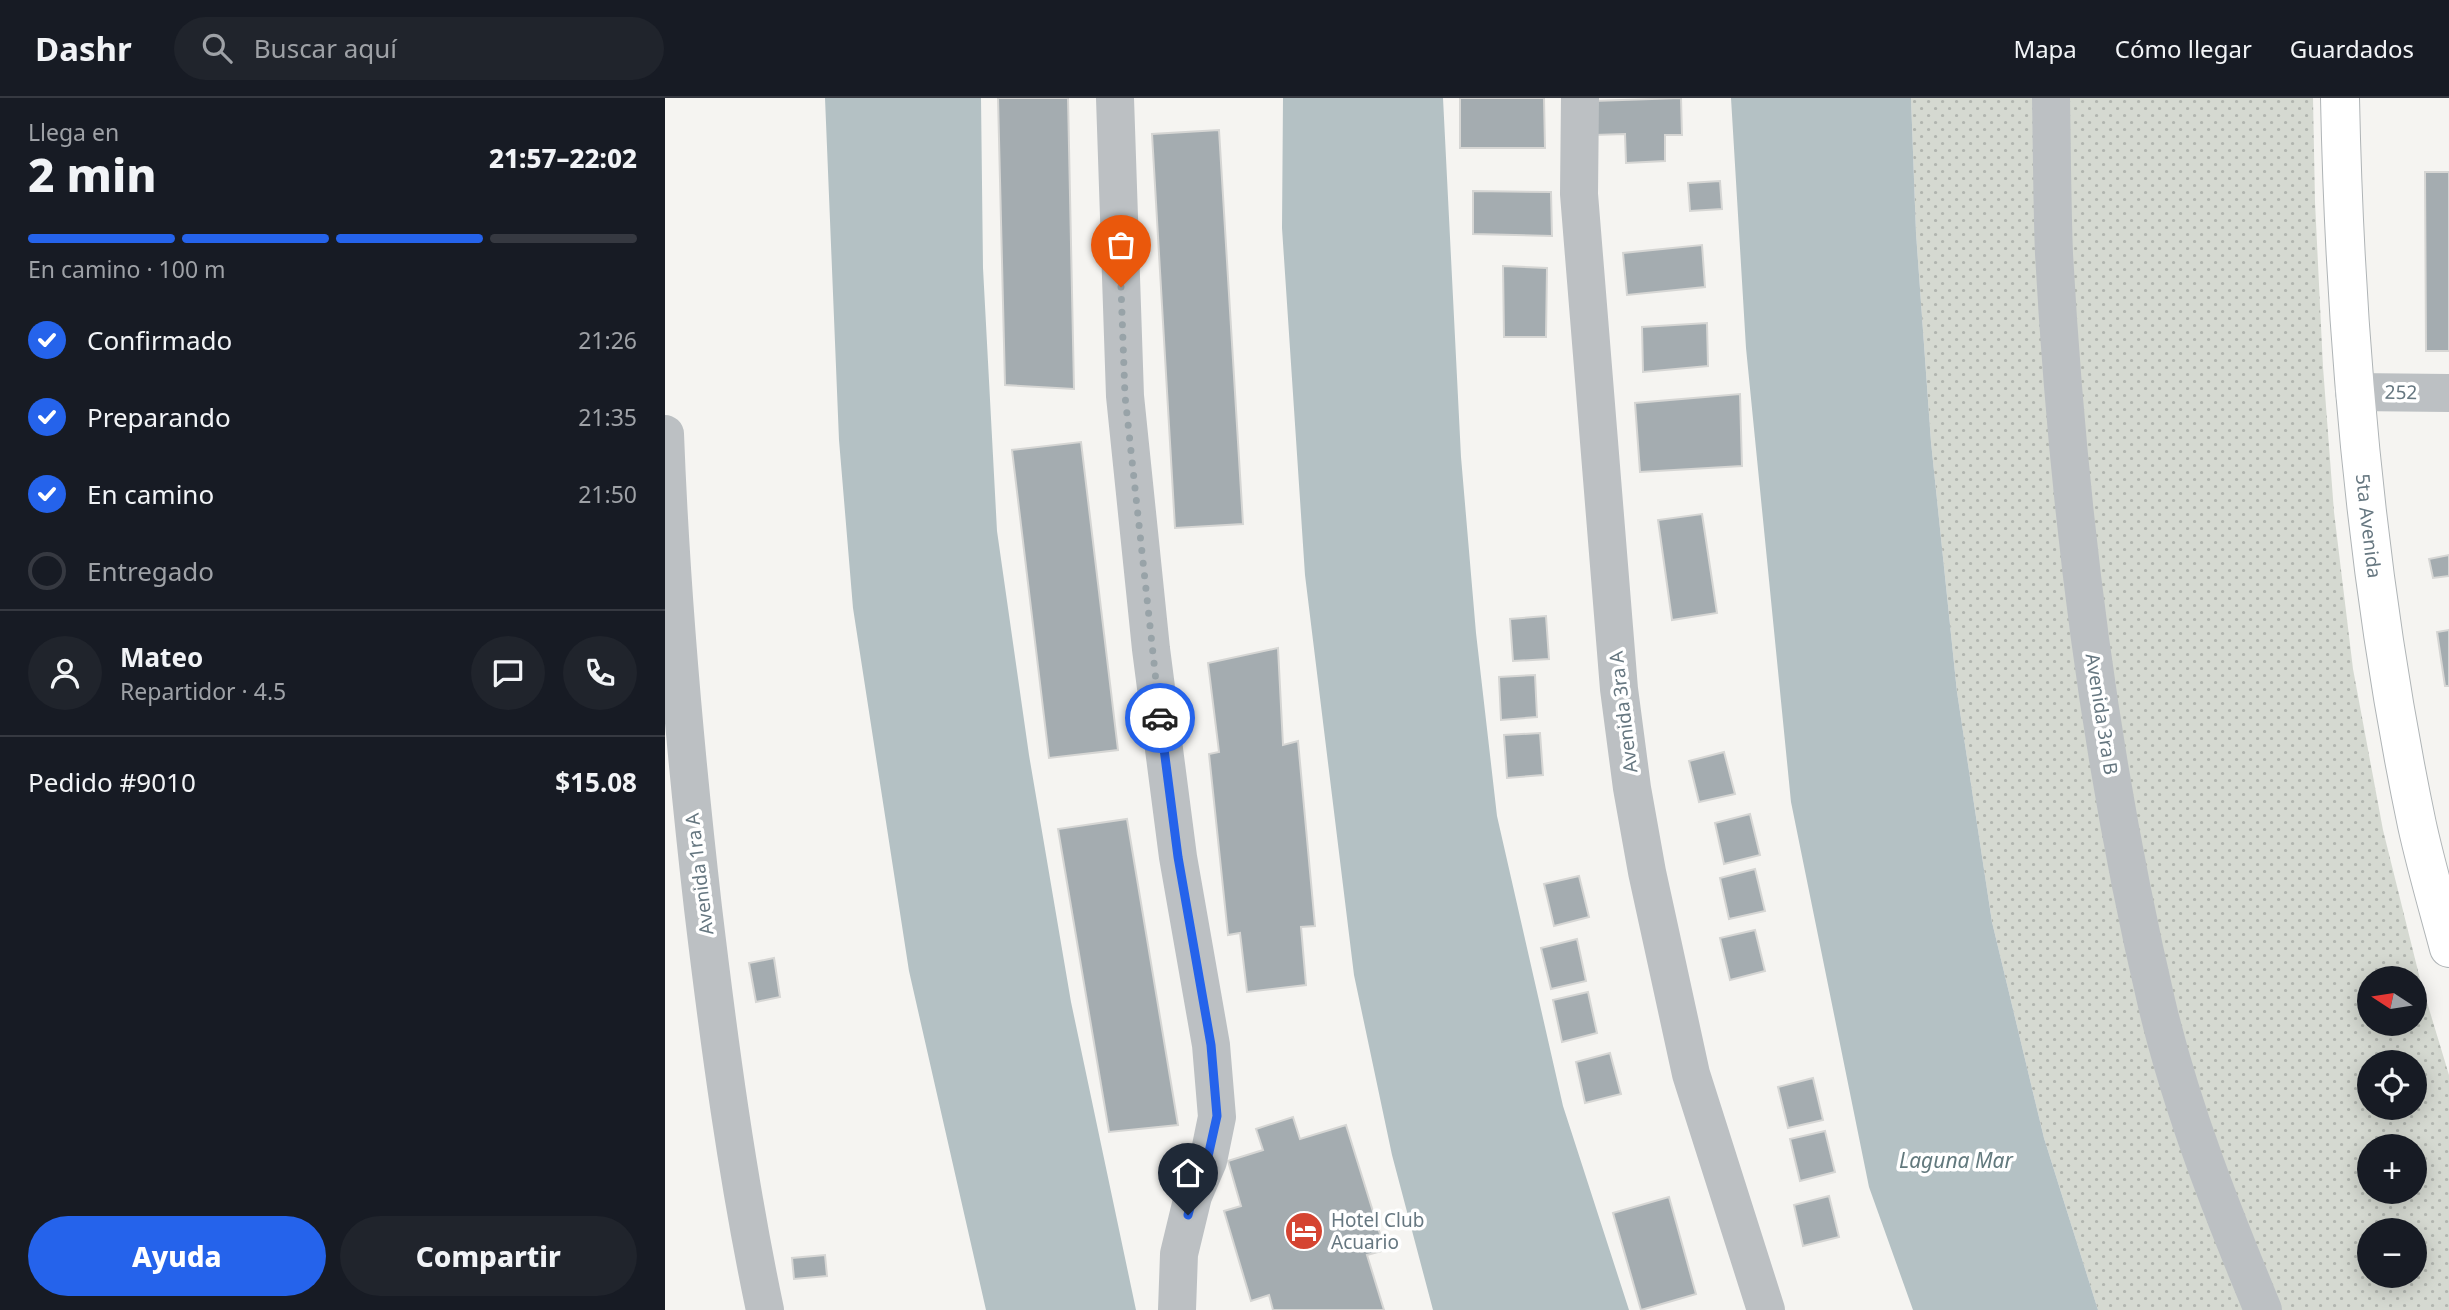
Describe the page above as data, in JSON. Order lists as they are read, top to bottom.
{
  "streets": {
    "highway": ["5ta Avenida"],
    "street": [
      "252",
      "Avenida 3ra A",
      "Avenida 3ra B",
      "Avenida 1ra A"
    ]
  },
  "crossings": [
    ["252", "5ta Avenida"]
  ],
  "water": ["Laguna Mar"],
  "places": {
    "hotel": ["Hotel Club Acuario"]
  },
  "north": "left",
  "page": {
    "header": "Dashr",
    "search": "Buscar aquí",
    "nav": ["Mapa", "Cómo llegar", "Guardados"],
    "heading": ["2 min", "Llega en", "21:57–22:02"],
    "panel": [
      "Mateo",
      "Repartidor · 4.5",
      "Pedido #9010",
      "$15.08"
    ],
    "bar": "En camino · 100 m",
    "list": [
      ["Confirmado", "21:26"],
      ["Preparando", "21:35"],
      ["En camino", "21:50"],
      "Entregado"
    ],
    "map_buttons": ["+", "−"],
    "buttons": ["Ayuda", "Compartir"]
  }
}
